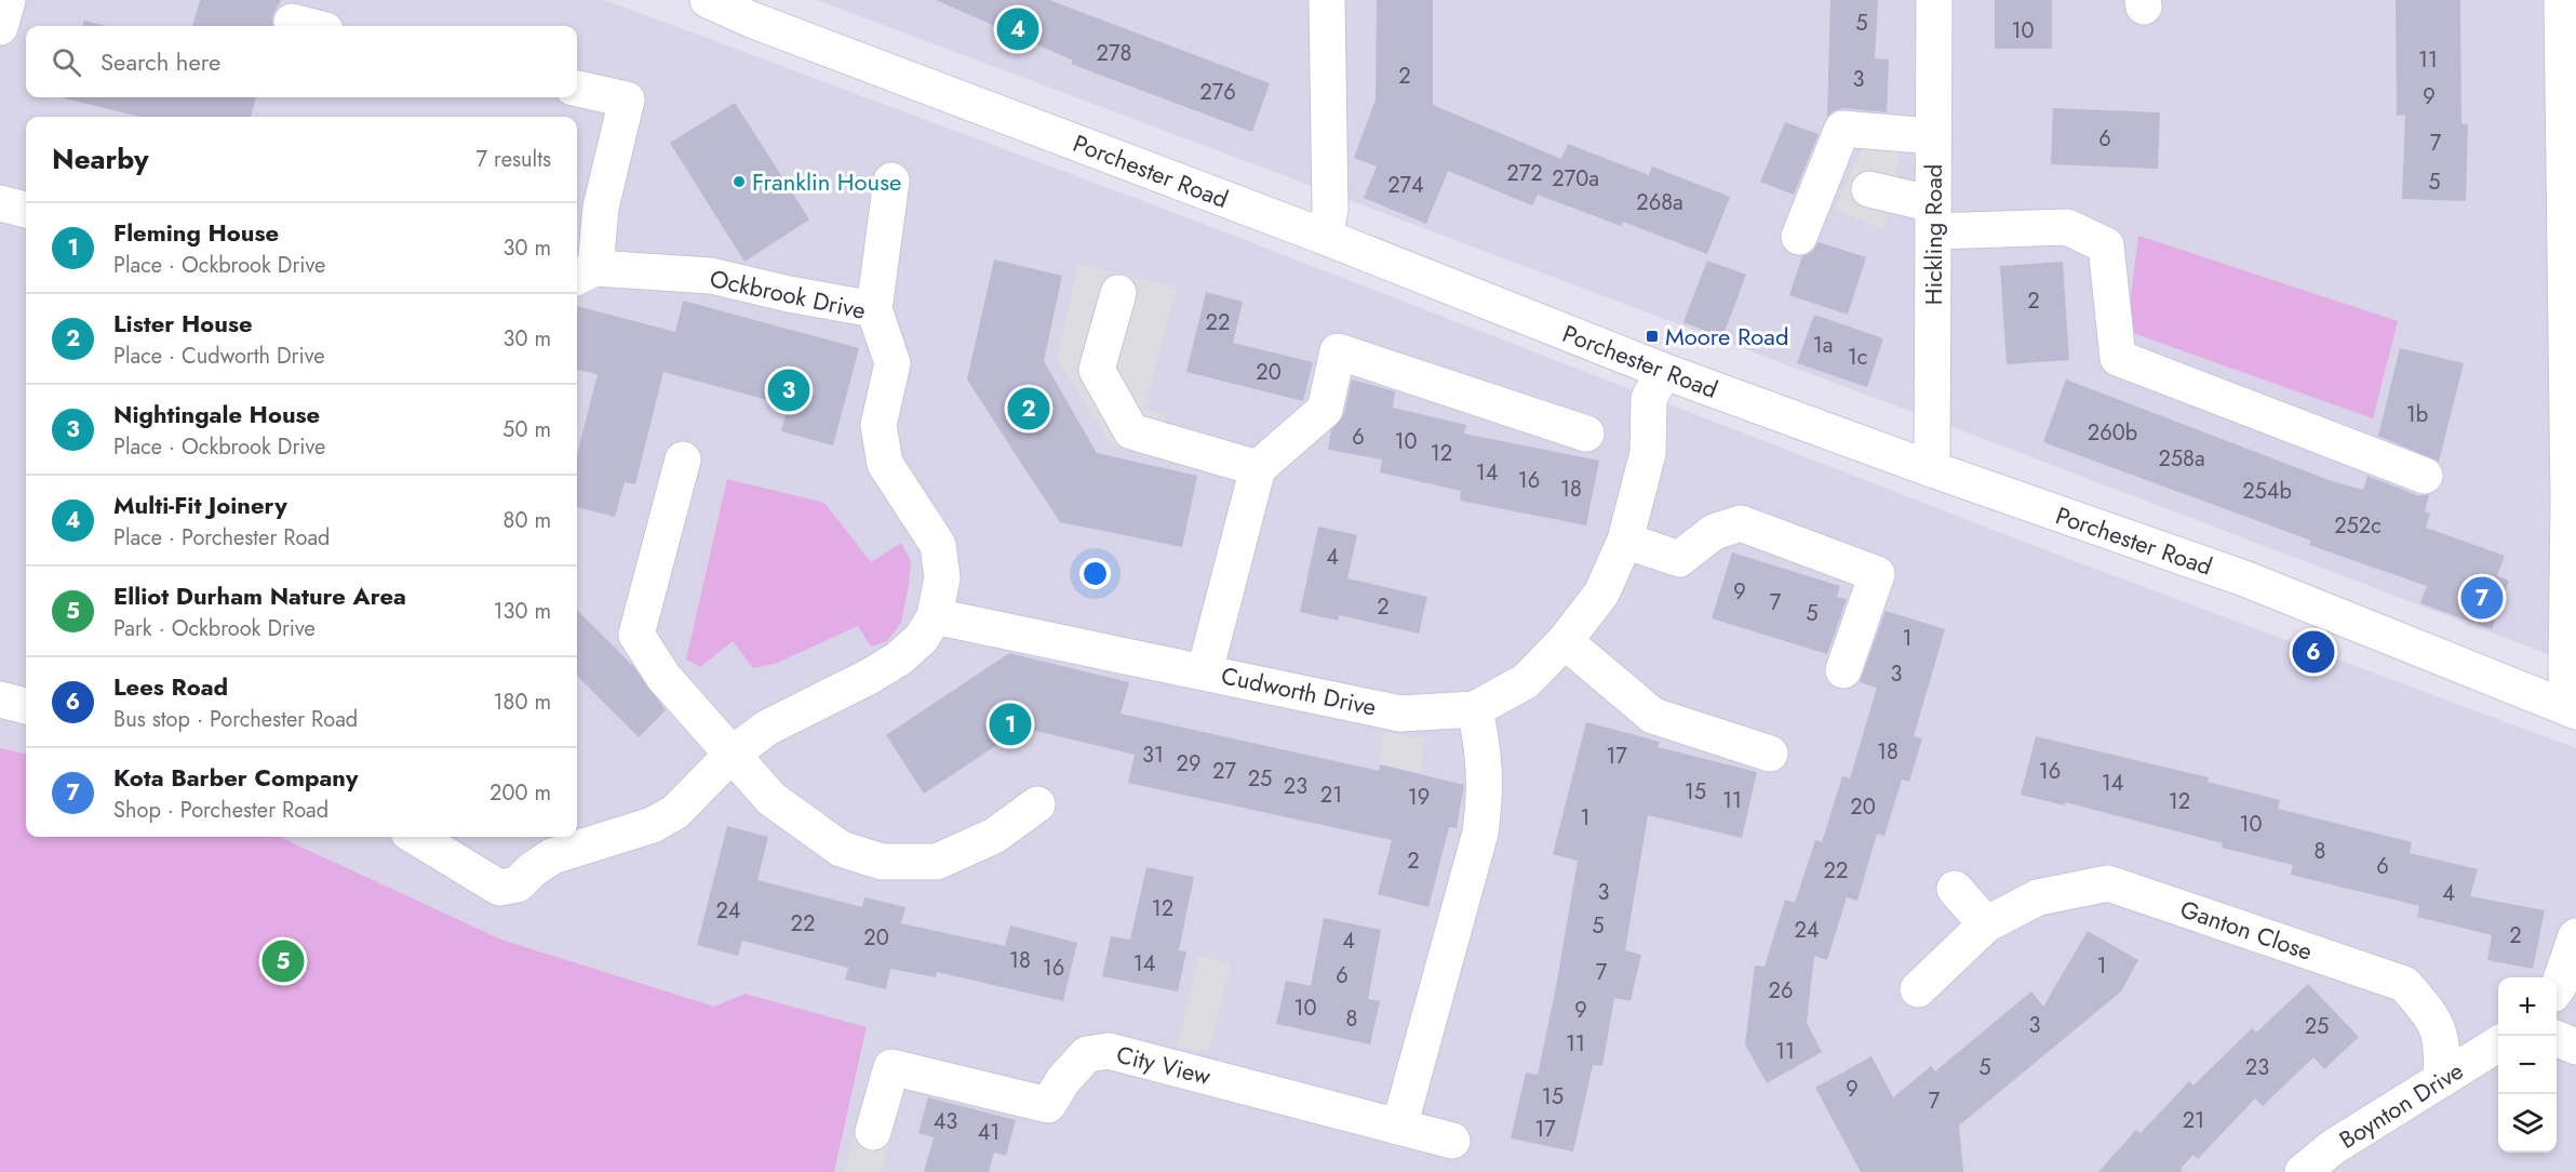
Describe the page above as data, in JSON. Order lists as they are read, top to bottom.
{
  "streets": {
    "street": [
      "Porchester Road",
      "Hickling Road",
      "Ockbrook Drive",
      "Cudworth Drive",
      "Ganton Close",
      "City View",
      "Boynton Drive"
    ]
  },
  "crossings": [
    ["Porchester Road", "Hickling Road"],
    ["Porchester Road", "Cudworth Drive"],
    ["Ganton Close", "Boynton Drive"]
  ],
  "places": {
    "other": ["Franklin House"],
    "transit": ["Moore Road"]
  },
  "house_numbers": [
    "5",
    "10",
    "278",
    "11",
    "2",
    "3",
    "276",
    "9",
    "6",
    "7",
    "272",
    "270a",
    "5",
    "274",
    "268a",
    "2",
    "22",
    "1a",
    "1c",
    "20",
    "1b",
    "260b",
    "6",
    "10",
    "12",
    "258a",
    "14",
    "16",
    "18",
    "254b",
    "252c",
    "4",
    "9",
    "7",
    "2",
    "5",
    "1",
    "3",
    "18",
    "31",
    "17",
    "29",
    "27",
    "16",
    "25",
    "14",
    "23",
    "15",
    "21",
    "19",
    "11",
    "12",
    "20",
    "1",
    "10",
    "8",
    "2",
    "6",
    "22",
    "3",
    "4",
    "12",
    "24",
    "22",
    "5",
    "24",
    "2",
    "20",
    "4",
    "18",
    "14",
    "1",
    "16",
    "7",
    "6",
    "26",
    "10",
    "9",
    "8",
    "3",
    "25",
    "11",
    "11",
    "5",
    "23",
    "9",
    "15",
    "7",
    "21",
    "43",
    "17",
    "41"
  ],
  "page": {
    "pins": [
      "4",
      "3",
      "2",
      "7",
      "6",
      "1",
      "5"
    ],
    "search": "Search here",
    "heading": ["Nearby", "7 results"],
    "list": [
      {
        "mark": "1",
        "name": "Fleming House",
        "note": "Place · Ockbrook Drive",
        "value": "30 m"
      },
      {
        "mark": "2",
        "name": "Lister House",
        "note": "Place · Cudworth Drive",
        "value": "30 m"
      },
      {
        "mark": "3",
        "name": "Nightingale House",
        "note": "Place · Ockbrook Drive",
        "value": "50 m"
      },
      {
        "mark": "4",
        "name": "Multi-Fit Joinery",
        "note": "Place · Porchester Road",
        "value": "80 m"
      },
      {
        "mark": "5",
        "name": "Elliot Durham Nature Area",
        "note": "Park · Ockbrook Drive",
        "value": "130 m"
      },
      {
        "mark": "6",
        "name": "Lees Road",
        "note": "Bus stop · Porchester Road",
        "value": "180 m"
      },
      {
        "mark": "7",
        "name": "Kota Barber Company",
        "note": "Shop · Porchester Road",
        "value": "200 m"
      }
    ],
    "map_buttons": ["+", "−"]
  }
}
